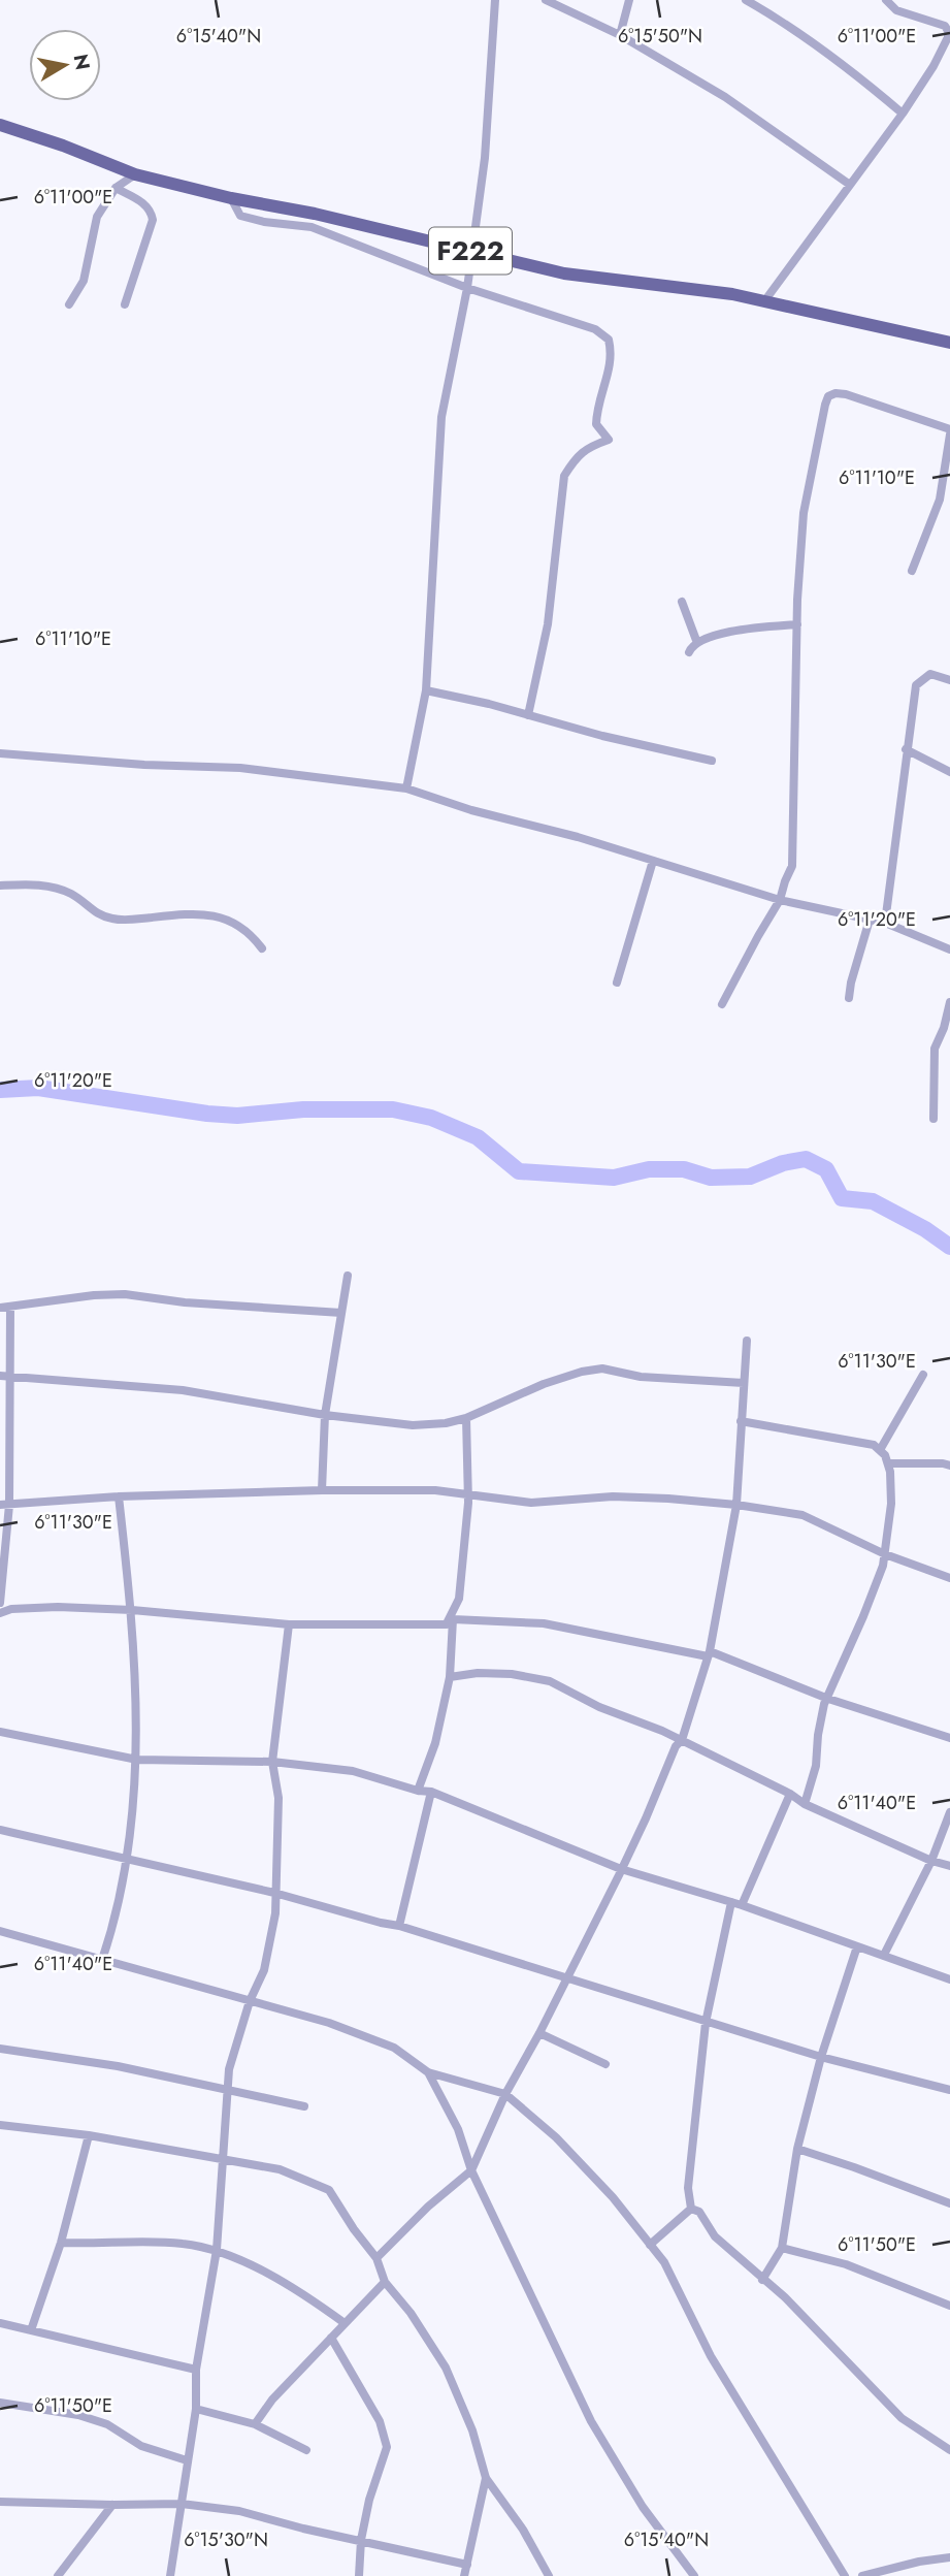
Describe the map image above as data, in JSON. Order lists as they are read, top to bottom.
{
  "streets": {
    "main road": ["F222"]
  },
  "north": "right",
  "coordinates": [
    "6°11'00\"E",
    "6°15'50\"N",
    "6°15'40\"N",
    "6°11'10\"E",
    "6°11'20\"E",
    "6°11'30\"E",
    "6°11'40\"E",
    "6°11'50\"E",
    "6°15'30\"N"
  ]
}
